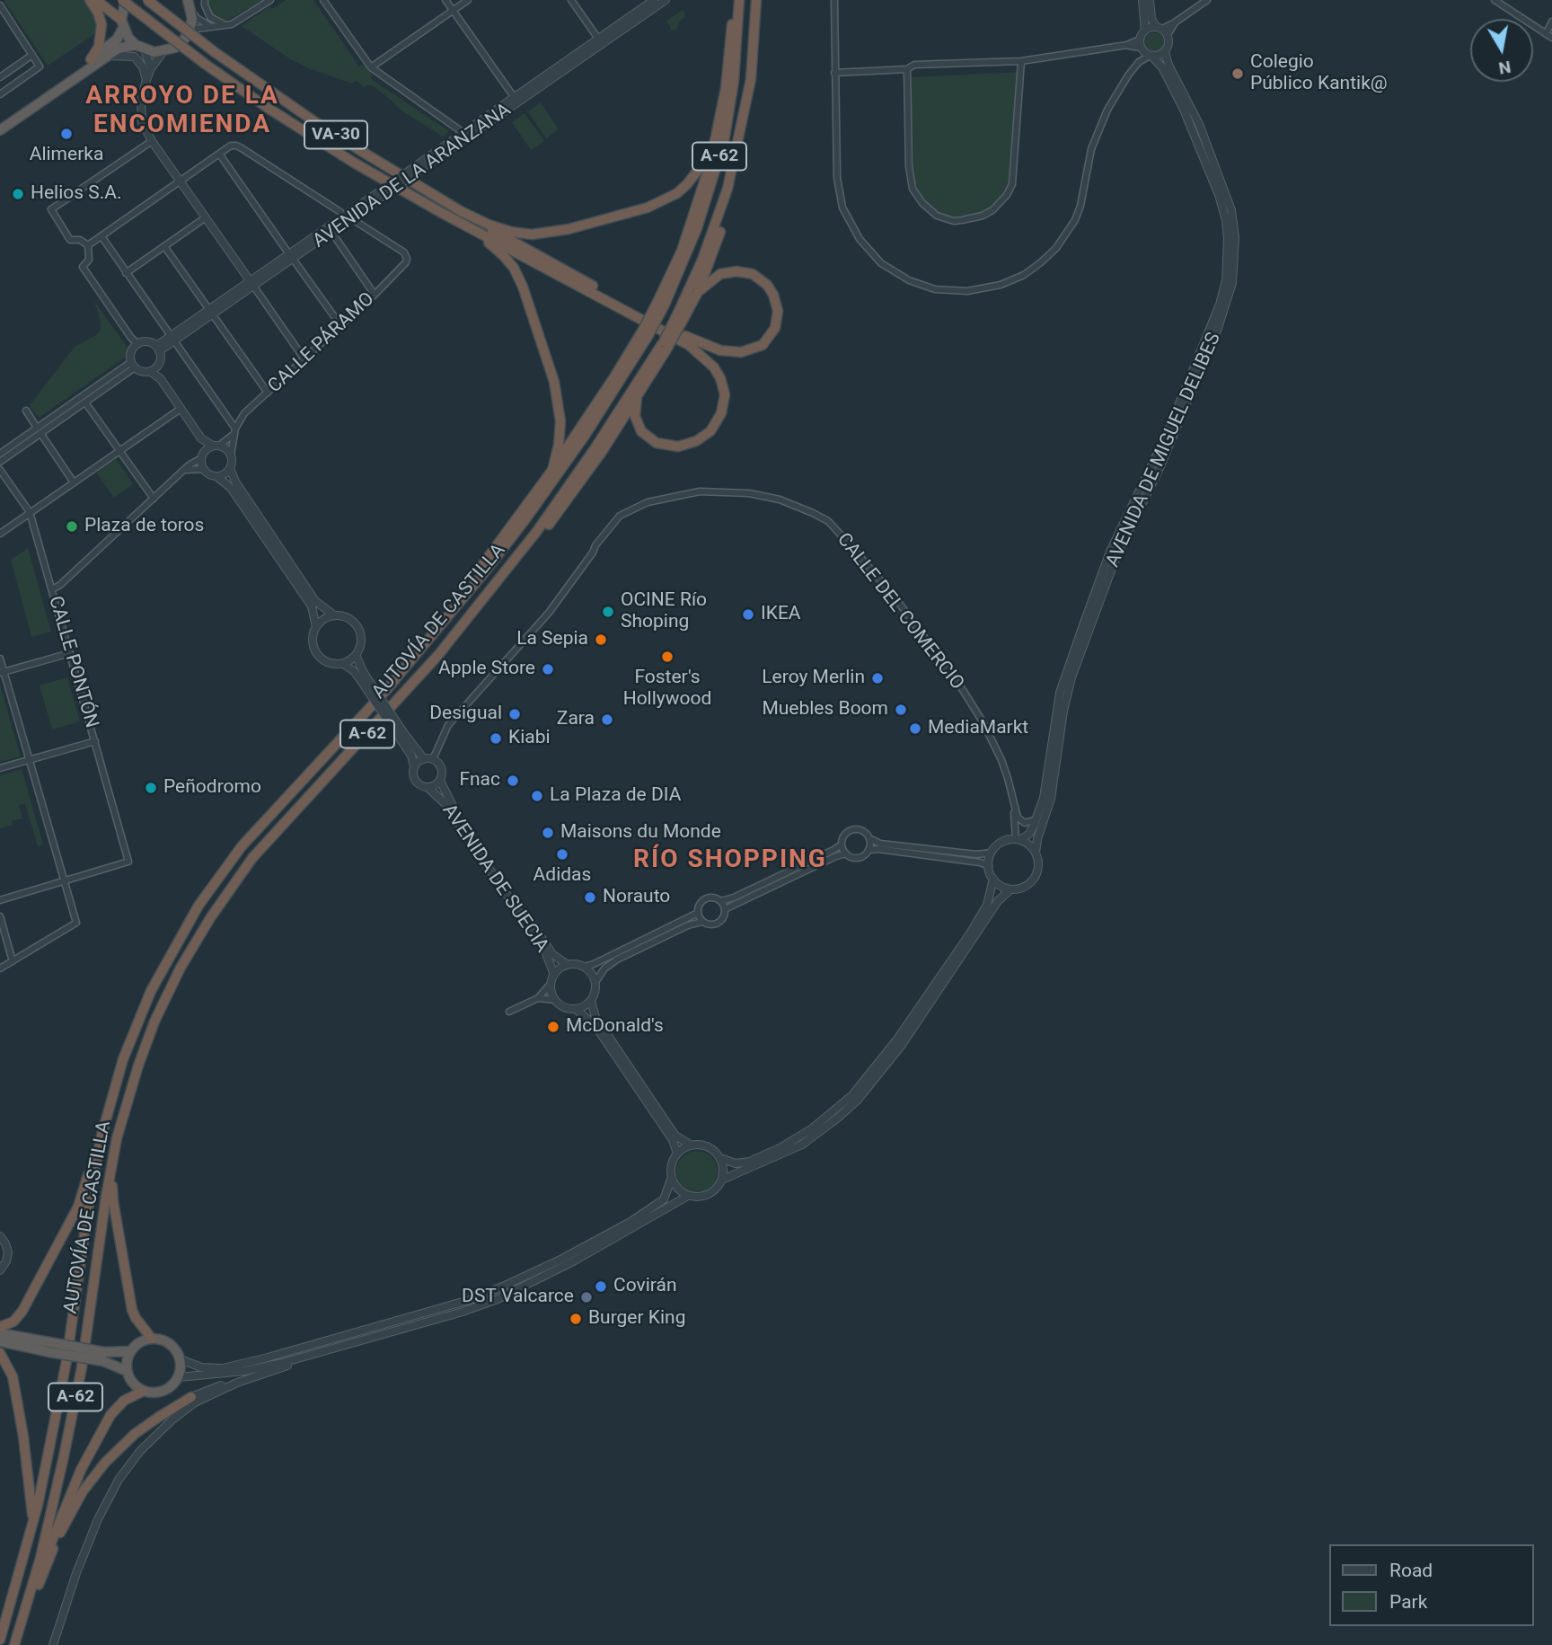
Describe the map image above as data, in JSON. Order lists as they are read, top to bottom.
{
  "streets": {
    "highway": ["VA-30", "A-62", "AUTOVÍA DE CASTILLA"],
    "street": [
      "AVENIDA DE LA ARANZANA",
      "CALLE PÁRAMO",
      "AVENIDA DE MIGUEL DELIBES",
      "CALLE DEL COMERCIO",
      "CALLE PONTÓN",
      "AVENIDA DE SUECIA"
    ]
  },
  "crossings": [
    ["AVENIDA DE MIGUEL DELIBES", "CALLE DEL COMERCIO"],
    ["CALLE DEL COMERCIO", "AVENIDA DE SUECIA"]
  ],
  "districts": ["ARROYO DE LA ENCOMIENDA", "RÍO SHOPPING"],
  "places": [
    "Colegio Público Kantik@",
    "Alimerka",
    "Helios S.A.",
    "Plaza de toros",
    "OCINE Río Shoping",
    "IKEA",
    "La Sepia",
    "Foster's Hollywood",
    "Apple Store",
    "Leroy Merlin",
    "Muebles Boom",
    "Desigual",
    "Zara",
    "MediaMarkt",
    "Kiabi",
    "Fnac",
    "Peñodromo",
    "La Plaza de DIA",
    "Maisons du Monde",
    "Adidas",
    "Norauto",
    "McDonald's",
    "Covirán",
    "DST Valcarce",
    "Burger King"
  ],
  "legend": ["Road", "Park"],
  "north": "bottom"
}
